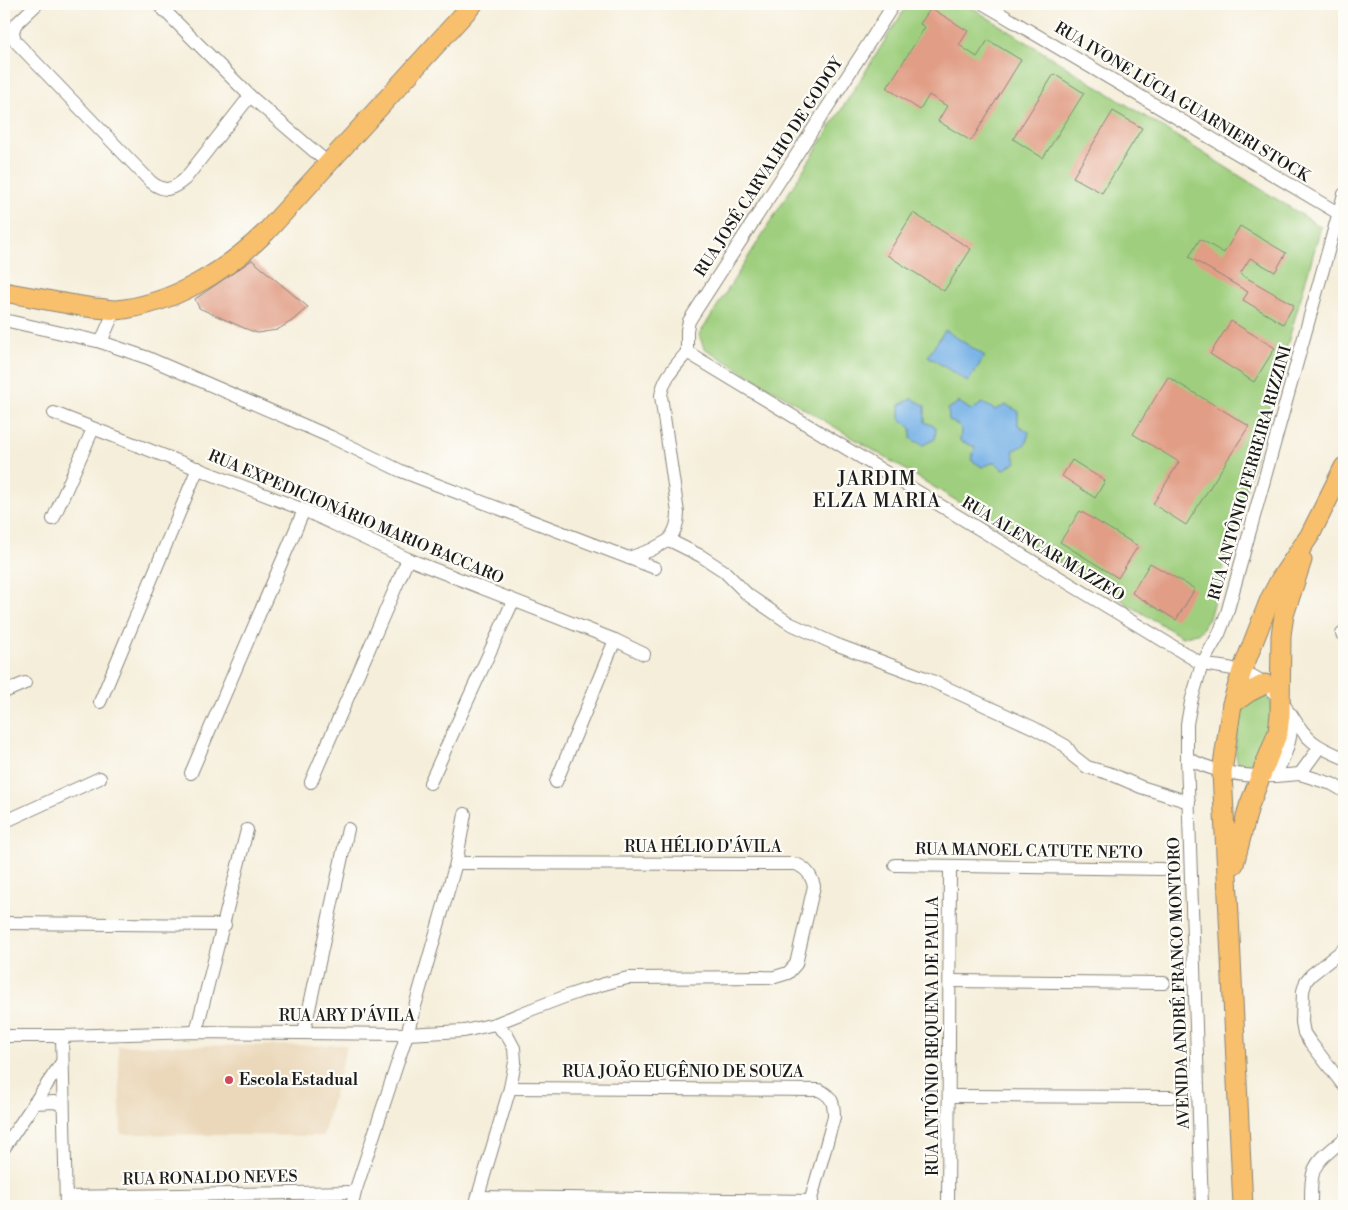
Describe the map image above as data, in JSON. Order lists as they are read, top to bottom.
{
  "streets": {
    "street": [
      "RUA IVONE LÚCIA GUARNIERI STOCK",
      "RUA JOSÉ CARVALHO DE GODOY",
      "RUA ANTÔNIO FERREIRA RIZZINI",
      "RUA EXPEDICIONÁRIO MARIO BACCARO",
      "RUA ALENCAR MAZZEO",
      "RUA HÉLIO D'ÁVILA",
      "RUA MANOEL CATUTE NETO",
      "AVENIDA ANDRÉ FRANCO MONTORO",
      "RUA ARY D'ÁVILA",
      "RUA ANTÔNIO REQUENA DE PAULA",
      "RUA JOÃO EUGÊNIO DE SOUZA",
      "RUA RONALDO NEVES"
    ]
  },
  "crossings": [
    ["RUA IVONE LÚCIA GUARNIERI STOCK", "RUA ANTÔNIO FERREIRA RIZZINI"],
    ["RUA JOSÉ CARVALHO DE GODOY", "RUA ALENCAR MAZZEO"],
    ["RUA ANTÔNIO FERREIRA RIZZINI", "RUA ALENCAR MAZZEO"],
    ["RUA ANTÔNIO FERREIRA RIZZINI", "AVENIDA ANDRÉ FRANCO MONTORO"],
    ["RUA HÉLIO D'ÁVILA", "RUA ARY D'ÁVILA"],
    ["RUA MANOEL CATUTE NETO", "RUA ANTÔNIO REQUENA DE PAULA"]
  ],
  "districts": ["JARDIM ELZA MARIA"],
  "places": ["Escola Estadual"]
}
